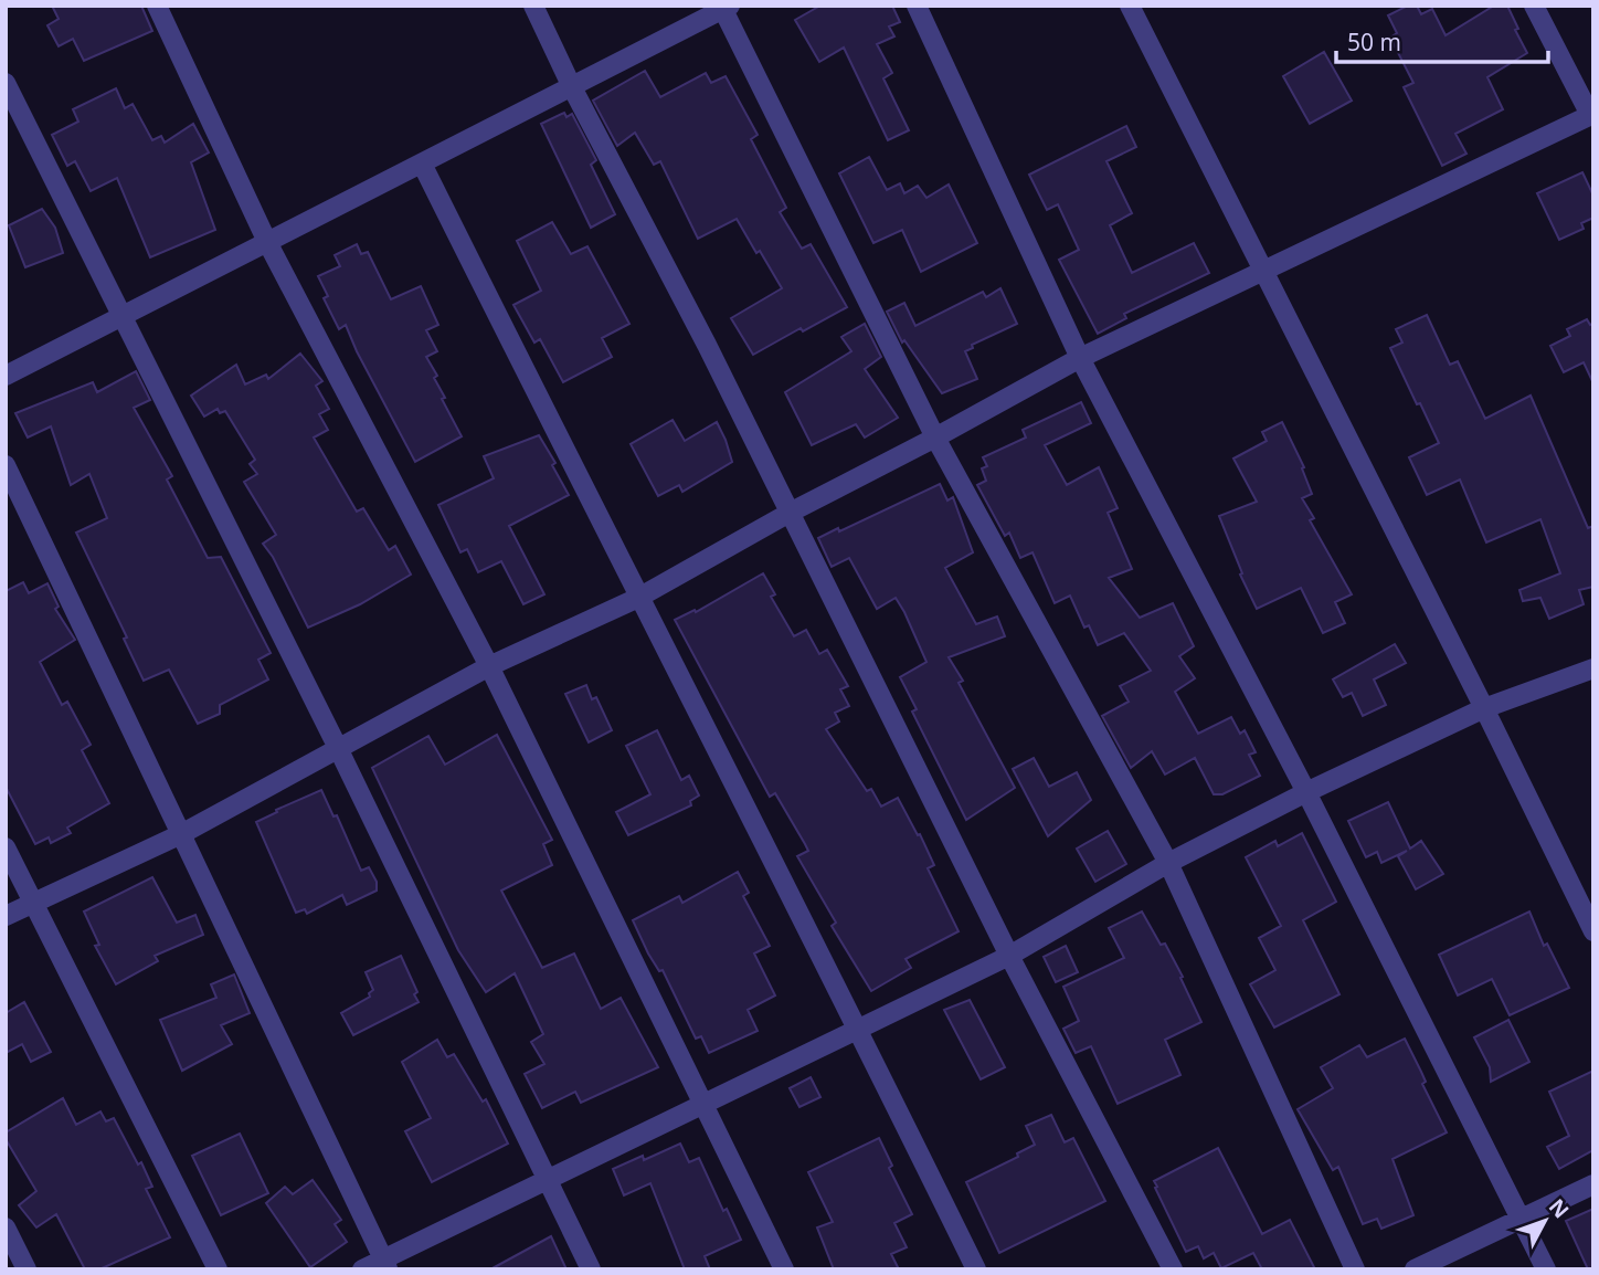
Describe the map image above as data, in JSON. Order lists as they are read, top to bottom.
{
  "scale_bar": "50 m",
  "north": "top right"
}
